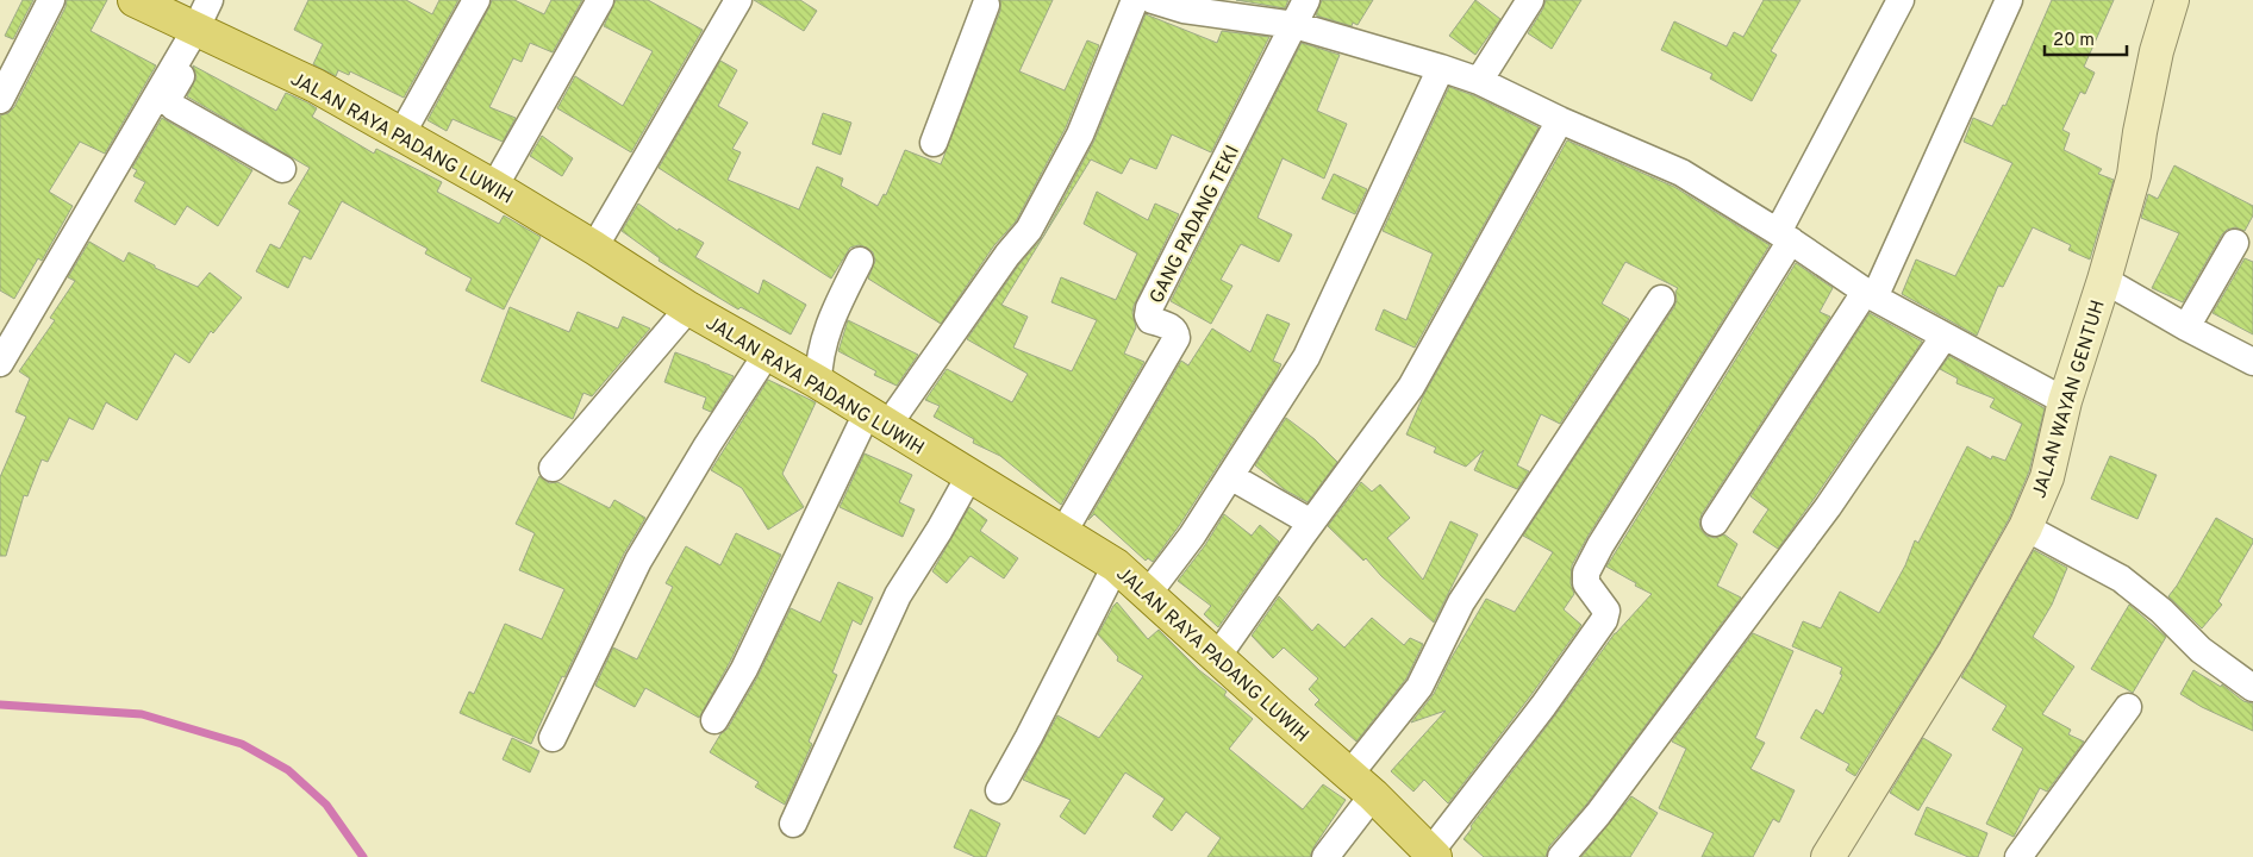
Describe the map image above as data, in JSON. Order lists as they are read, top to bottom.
{
  "streets": {
    "main road": ["JALAN RAYA PADANG LUWIH"],
    "street": ["GANG PADANG TEKI", "JALAN WAYAN GENTUH"]
  },
  "crossings": [
    ["JALAN RAYA PADANG LUWIH", "GANG PADANG TEKI"]
  ],
  "scale_bar": "20 m"
}
